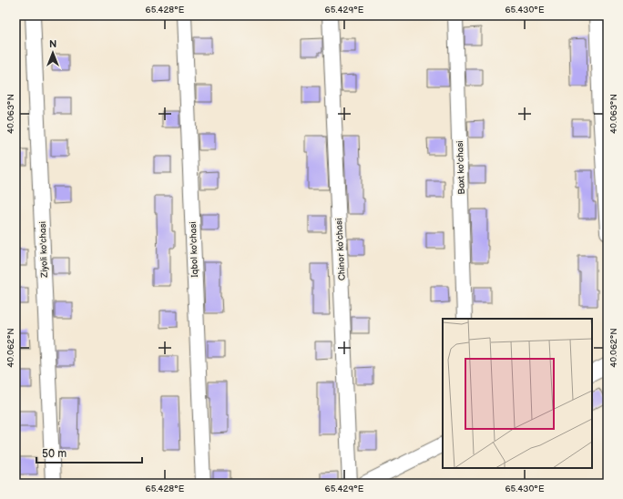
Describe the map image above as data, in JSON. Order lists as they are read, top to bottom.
{
  "streets": {
    "street": [
      "Baxt ko'chasi",
      "Ziyoli ko'chasi",
      "Iqbol ko'chasi",
      "Chinor ko'chasi"
    ]
  },
  "scale_bar": "50 m",
  "north": "top",
  "coordinates": [
    "65.428°E",
    "65.429°E",
    "65.430°E",
    "40.063°N",
    "40.062°N"
  ]
}
